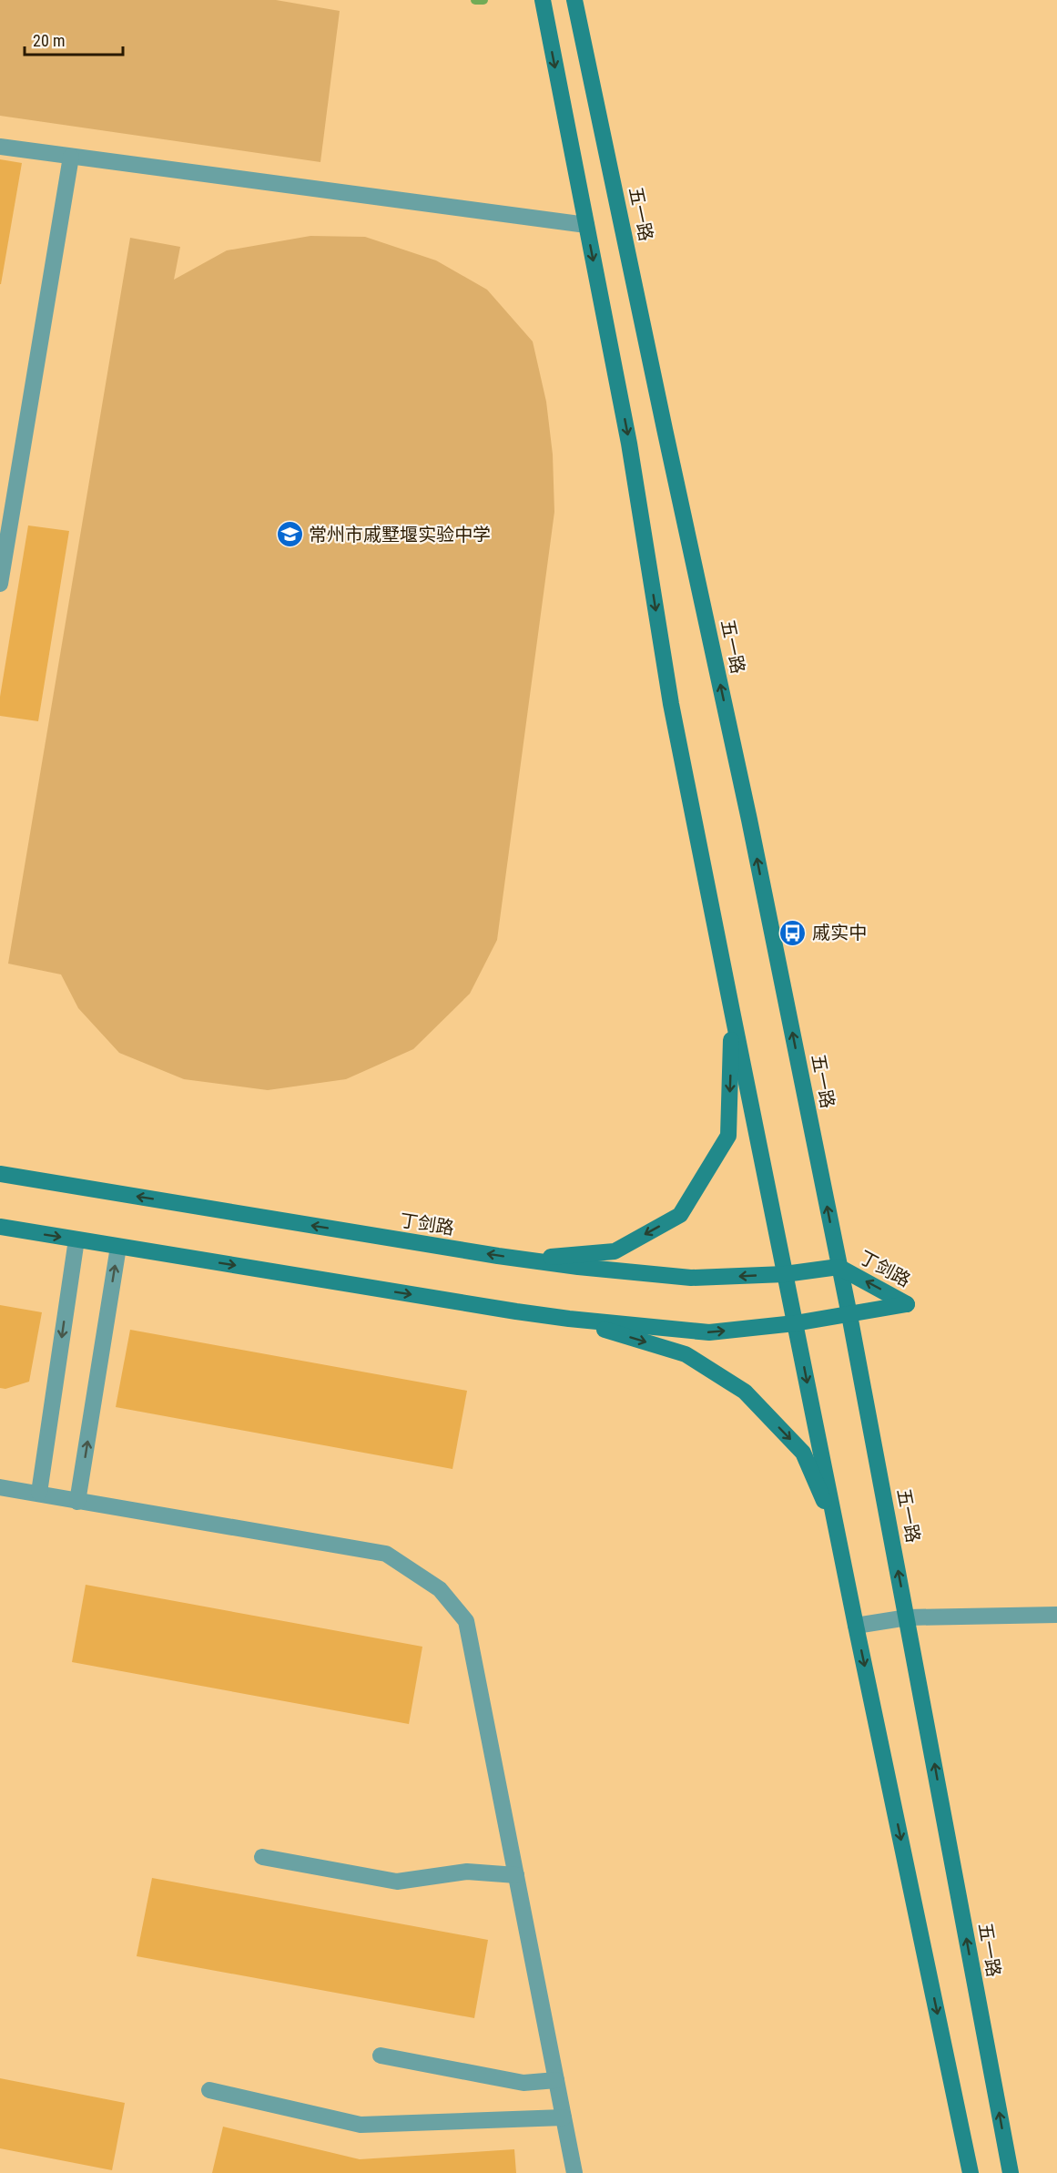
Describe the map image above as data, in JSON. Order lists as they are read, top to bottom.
{
  "streets": {
    "main road": ["五一路", "丁剑路"]
  },
  "crossings": [
    ["五一路", "丁剑路"]
  ],
  "places": {
    "school or university": ["常州市戚墅堰实验中学"],
    "bus stop": ["戚实中"]
  },
  "scale_bar": "20 m"
}
